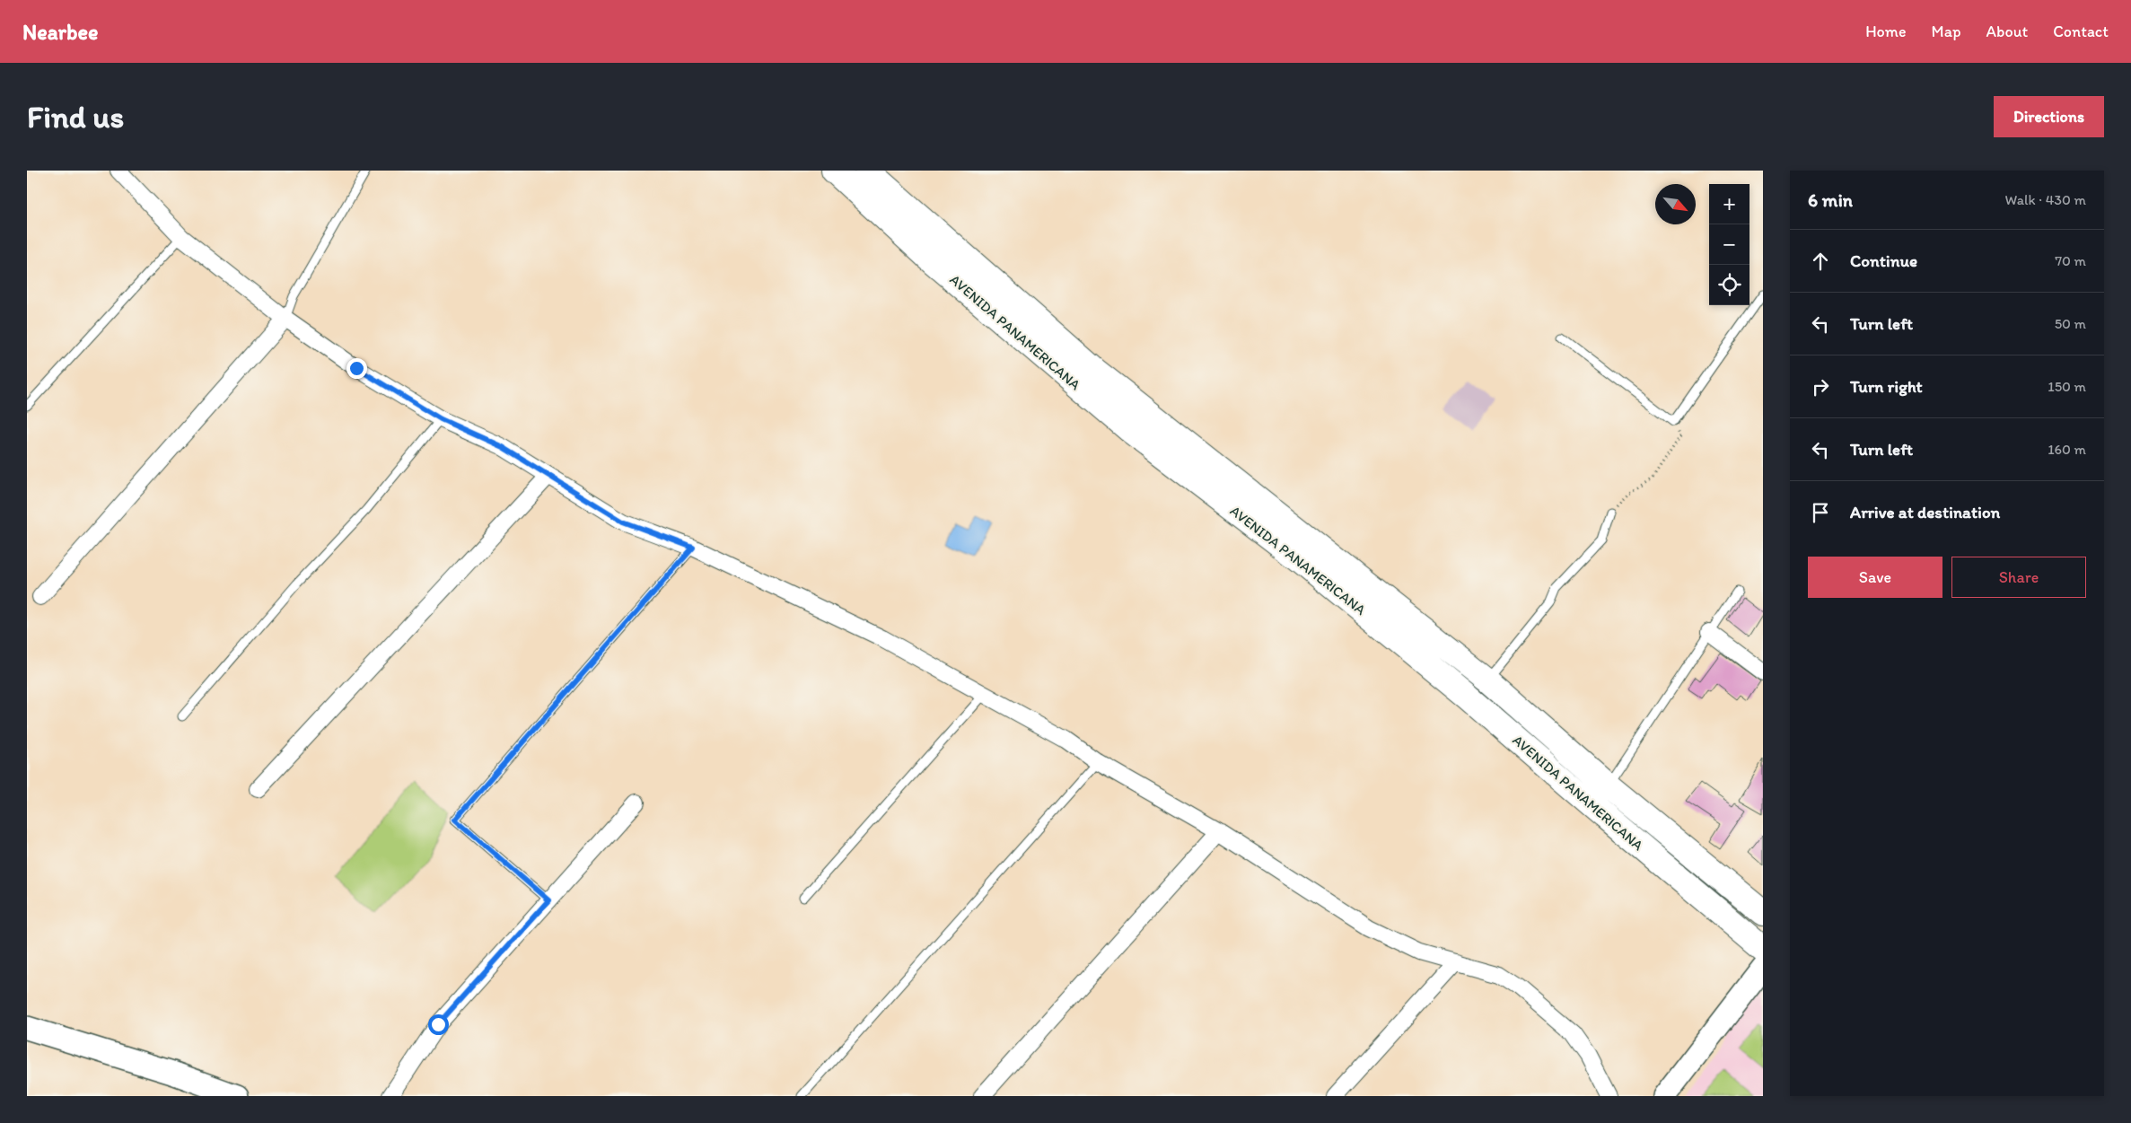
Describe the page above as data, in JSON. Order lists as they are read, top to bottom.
{
  "streets": {
    "main road": ["AVENIDA PANAMERICANA"]
  },
  "north": "bottom right",
  "page": {
    "header": "Nearbee",
    "nav": [
      "Home",
      "Map",
      "About",
      "Contact"
    ],
    "buttons": [
      "Directions",
      ["Save", "Share"]
    ],
    "title": "Find us",
    "heading": ["6 min", "Walk · 430 m"],
    "map_buttons": ["+", "−"],
    "list": [
      ["Continue", "70 m"],
      ["Turn left", "50 m"],
      ["Turn right", "150 m"],
      ["Turn left", "160 m"],
      "Arrive at destination"
    ]
  }
}
